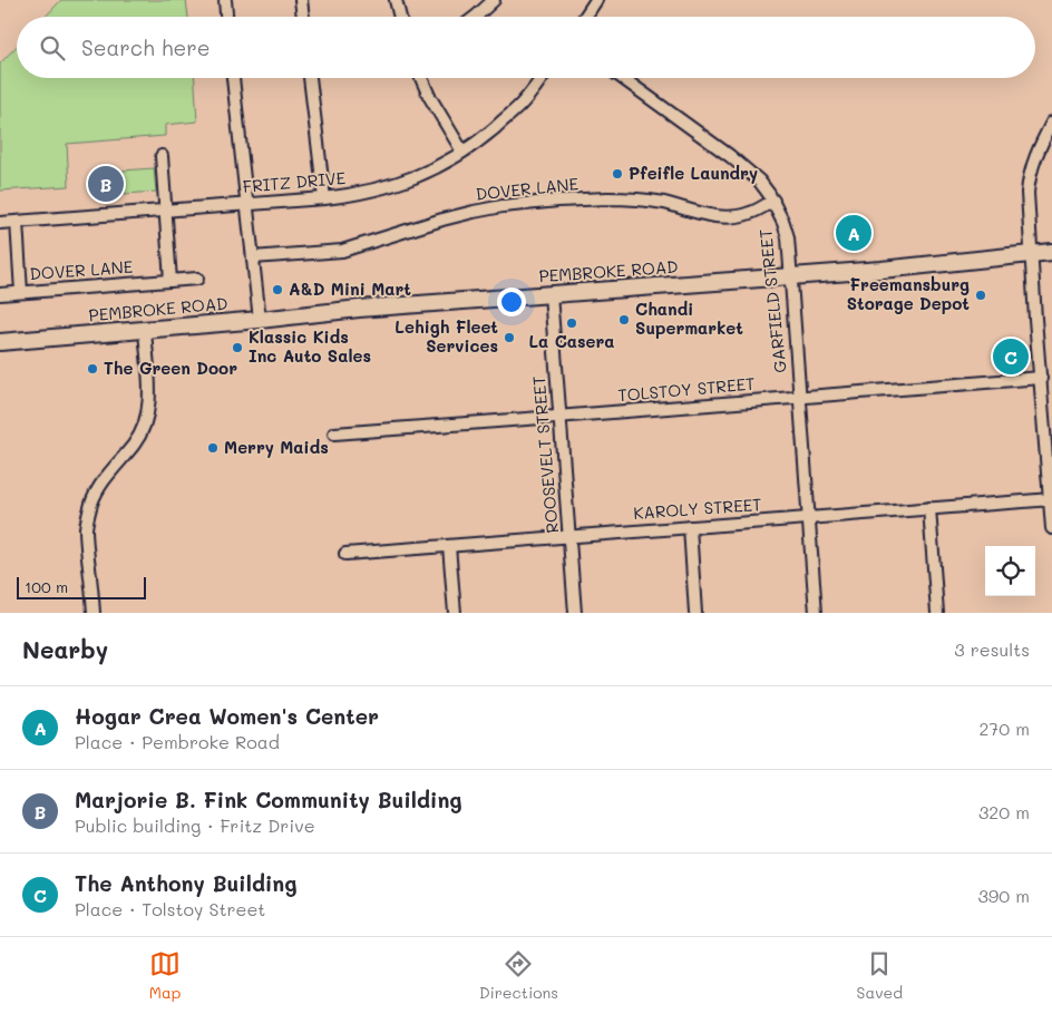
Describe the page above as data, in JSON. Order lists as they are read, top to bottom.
{
  "streets": {
    "main road": ["PEMBROKE ROAD"],
    "street": [
      "FRITZ DRIVE",
      "DOVER LANE",
      "GARFIELD STREET",
      "TOLSTOY STREET",
      "ROOSEVELT STREET",
      "KAROLY STREET"
    ]
  },
  "crossings": [
    ["DOVER LANE", "GARFIELD STREET"],
    ["PEMBROKE ROAD", "GARFIELD STREET"],
    ["PEMBROKE ROAD", "ROOSEVELT STREET"],
    ["GARFIELD STREET", "TOLSTOY STREET"],
    ["GARFIELD STREET", "KAROLY STREET"],
    ["TOLSTOY STREET", "ROOSEVELT STREET"],
    ["ROOSEVELT STREET", "KAROLY STREET"]
  ],
  "places": [
    "Pfeifle Laundry",
    "A&D Mini Mart",
    "Freemansburg Storage Depot",
    "Chandi Supermarket",
    "La Casera",
    "Lehigh Fleet Services",
    "Klassic Kids Inc Auto Sales",
    "The Green Door",
    "Merry Maids"
  ],
  "scale_bar": "100 m",
  "page": {
    "search": "Search here",
    "pins": ["B", "A", "C"],
    "scale": "100 m",
    "heading": ["Nearby", "3 results"],
    "list": [
      {
        "mark": "A",
        "name": "Hogar Crea Women's Center",
        "note": "Place · Pembroke Road",
        "value": "270 m"
      },
      {
        "mark": "B",
        "name": "Marjorie B. Fink Community Building",
        "note": "Public building · Fritz Drive",
        "value": "320 m"
      },
      {
        "mark": "C",
        "name": "The Anthony Building",
        "note": "Place · Tolstoy Street",
        "value": "390 m"
      }
    ],
    "nav": ["Map", "Directions", "Saved"]
  }
}
